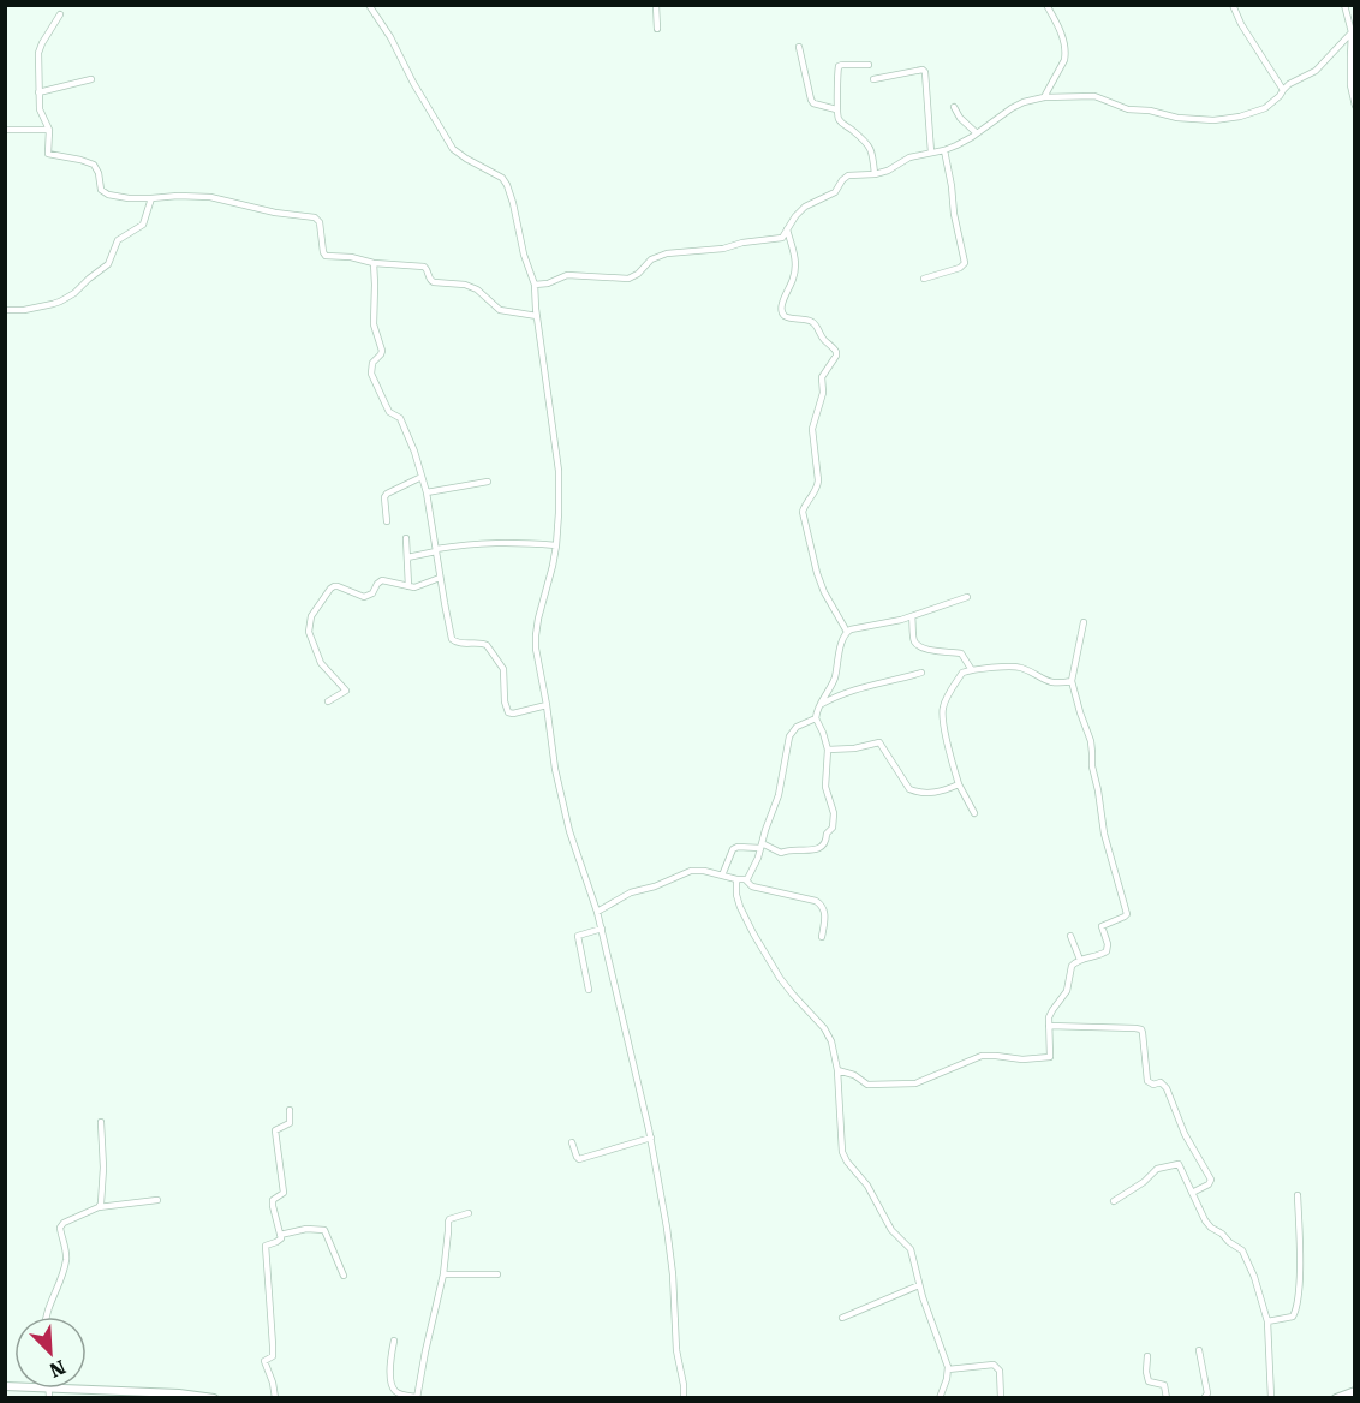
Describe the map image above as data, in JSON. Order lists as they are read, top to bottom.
{
  "north": "bottom right"
}
